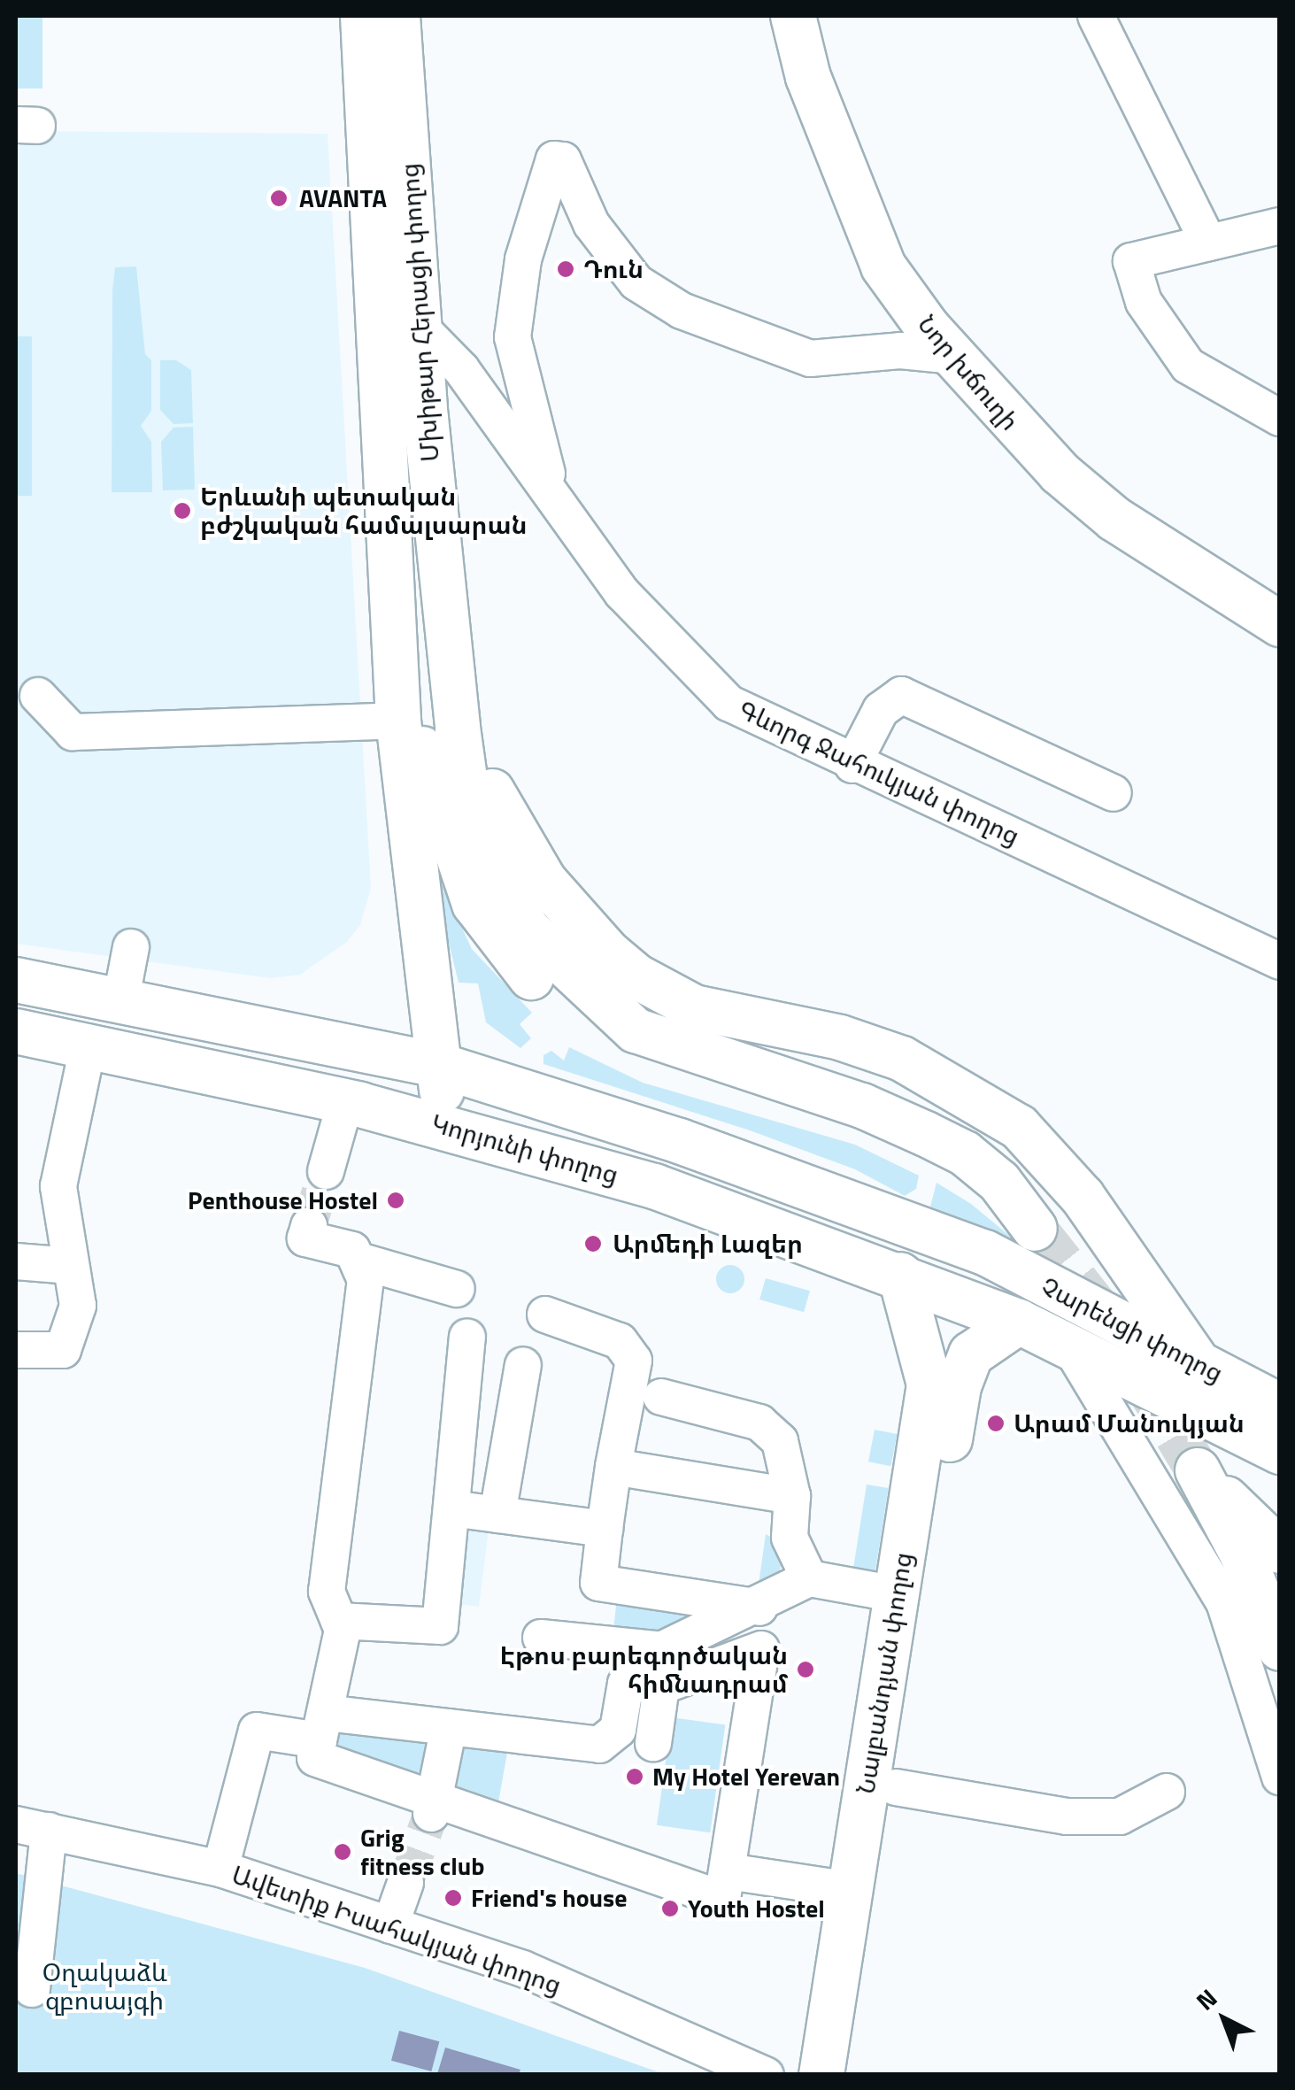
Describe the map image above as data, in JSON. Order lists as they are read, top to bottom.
{
  "streets": {
    "main road": [
      "Մխիթար Հերացի փողոց",
      "Նոր խճուղի",
      "Կորյունի փողոց",
      "Չարենցի փողոց",
      "Նալբանդյան փողոց"
    ],
    "street": ["Գևորգ Ջահուկյան փողոց", "Ավետիք Իսահակյան փողոց"]
  },
  "crossings": [
    ["Մխիթար Հերացի փողոց", "Գևորգ Ջահուկյան փողոց"],
    ["Կորյունի փողոց", "Չարենցի փողոց"],
    ["Կորյունի փողոց", "Նալբանդյան փողոց"],
    ["Չարենցի փողոց", "Նալբանդյան փողոց"]
  ],
  "parks": ["Օղակաձև զբոսայգի"],
  "places": [
    "AVANTA",
    "Դուն",
    "Երևանի պետական բժշկական համալսարան",
    "Penthouse Hostel",
    "Արմեդի Լազեր",
    "Արամ Մանուկյան",
    "Էթոս բարեգործական հիմնադրամ",
    "My Hotel Yerevan",
    "Grig fitness club",
    "Friend's house",
    "Youth Hostel"
  ],
  "north": "top left"
}
